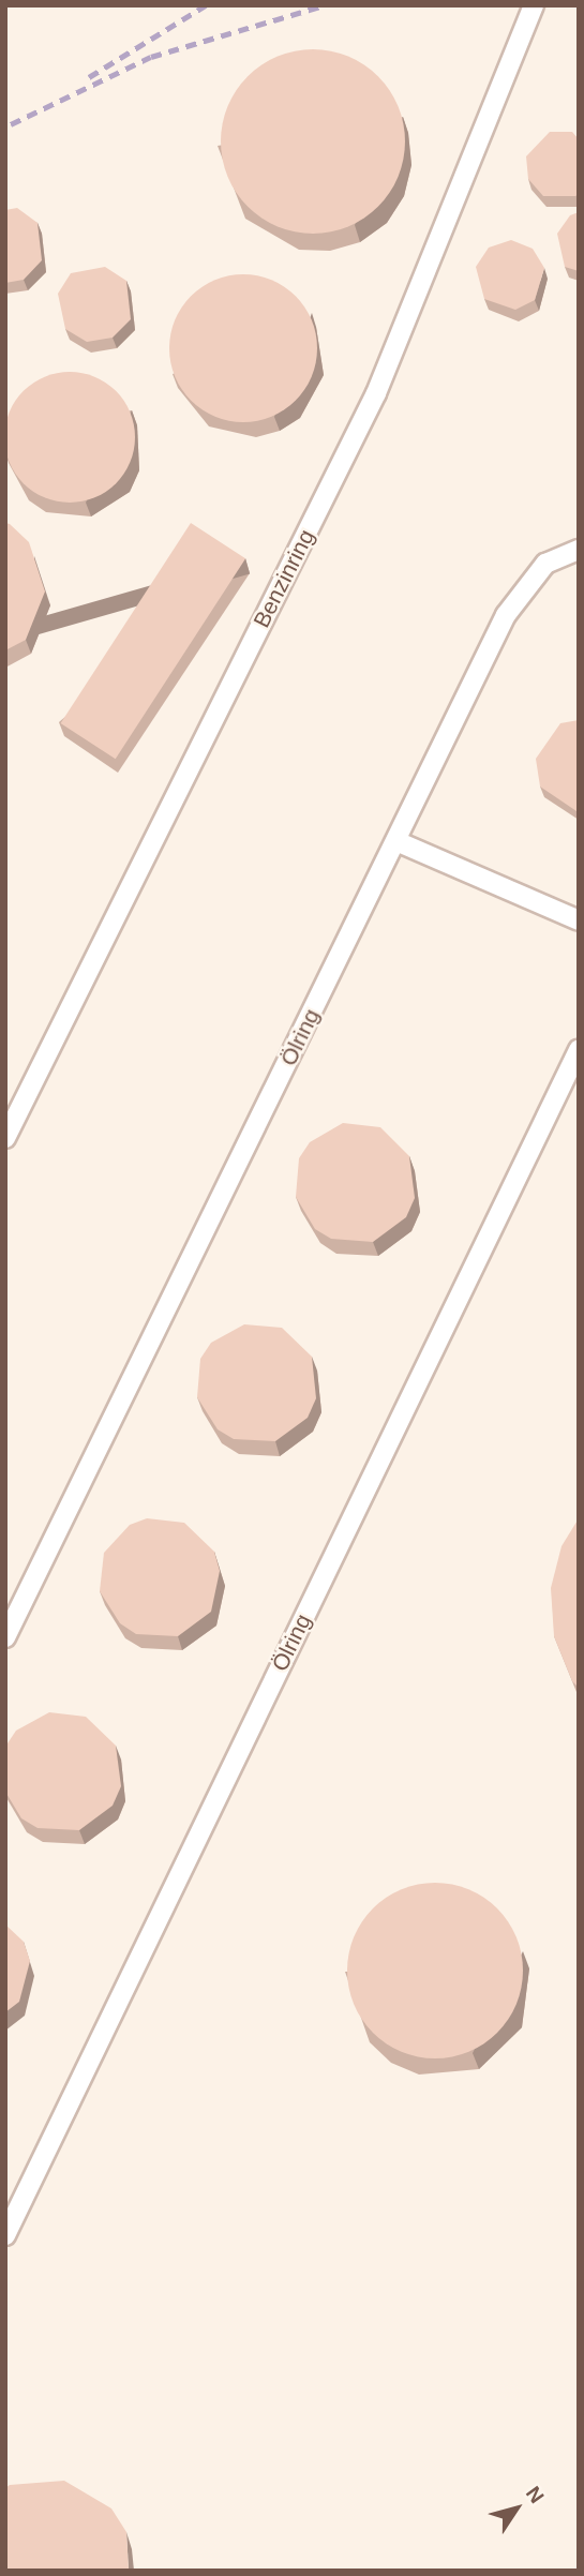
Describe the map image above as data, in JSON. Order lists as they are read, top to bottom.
{
  "streets": {
    "lane": ["Benzinring", "Ölring"]
  },
  "north": "top right"
}
